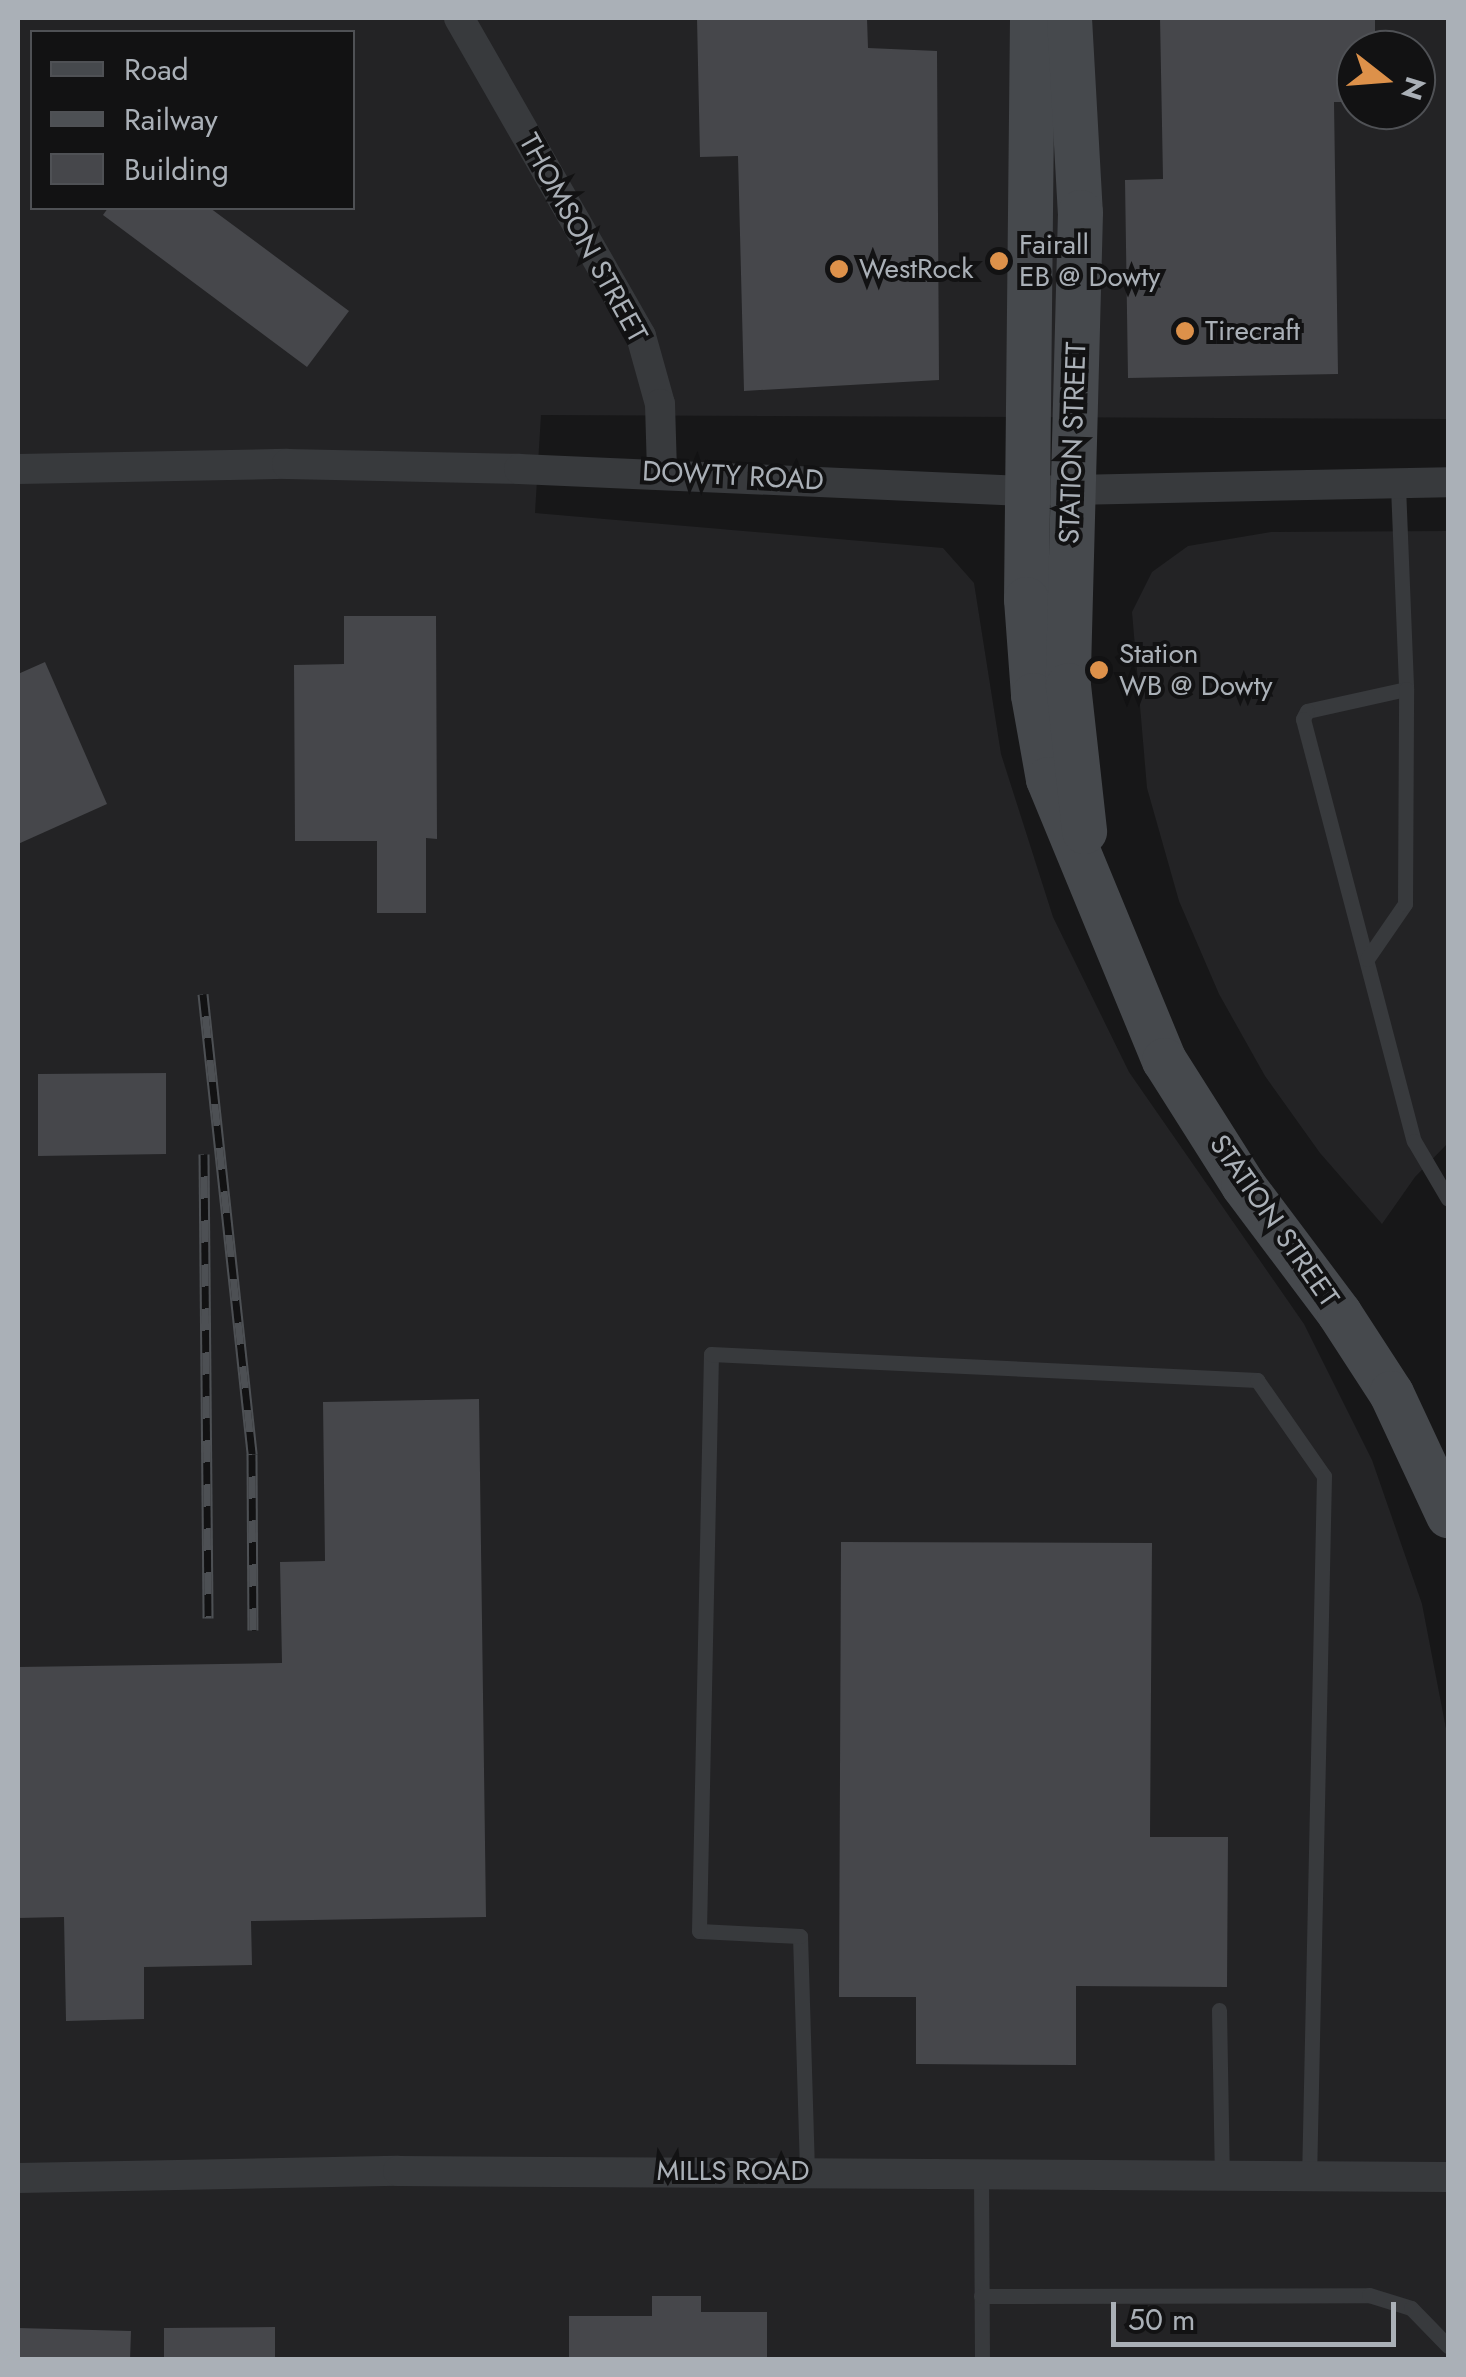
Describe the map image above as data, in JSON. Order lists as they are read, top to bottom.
{
  "streets": {
    "street": [
      "THOMSON STREET",
      "STATION STREET",
      "DOWTY ROAD",
      "MILLS ROAD"
    ]
  },
  "crossings": [
    ["THOMSON STREET", "DOWTY ROAD"],
    ["STATION STREET", "DOWTY ROAD"]
  ],
  "places": [
    "Fairall EB @ Dowty",
    "WestRock",
    "Tirecraft",
    "Station WB @ Dowty"
  ],
  "legend": ["Road", "Railway", "Building"],
  "scale_bar": "50 m",
  "north": "right"
}
